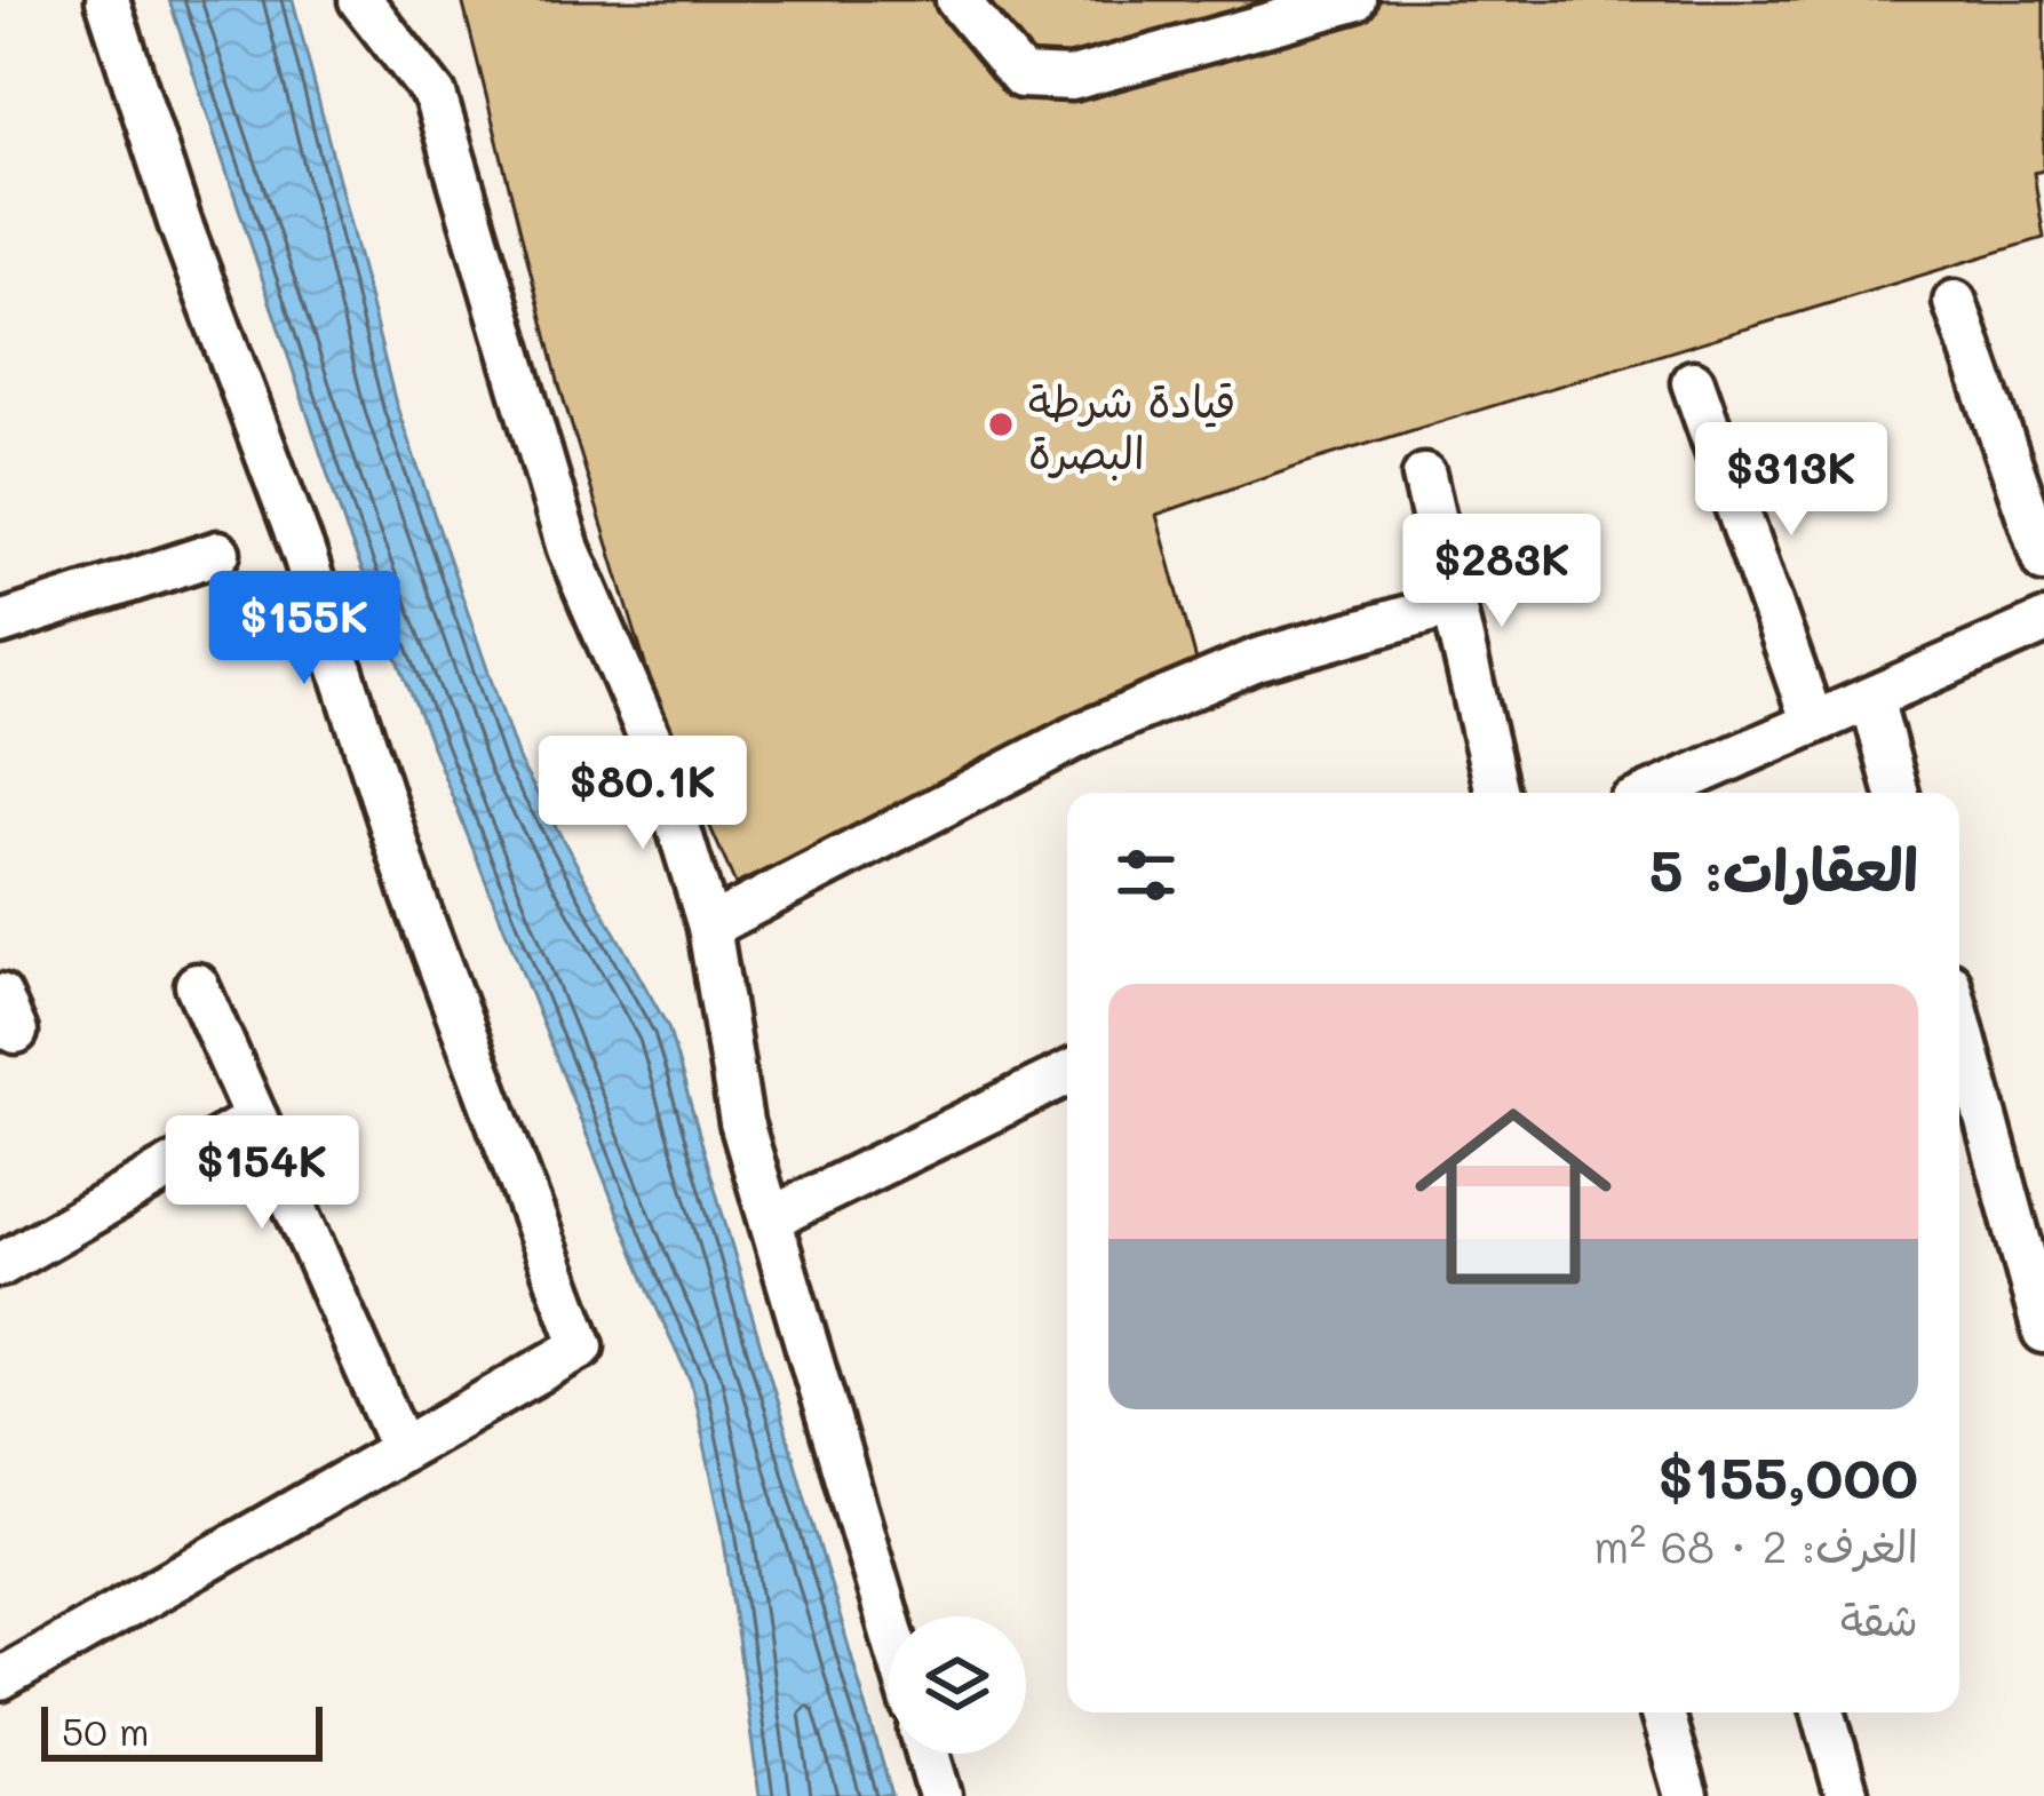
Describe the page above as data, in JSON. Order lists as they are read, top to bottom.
{
  "places": ["قيادة شرطة البصرة"],
  "scale_bar": "50 m",
  "page": {
    "price": [
      "$313K",
      "$283K",
      "$155K",
      "$80.1K",
      "$154K"
    ],
    "heading": "العقارات: 5",
    "list": [
      {
        "name": "$155,000",
        "note": "الغرف: 2 · 68 m² · شقة"
      }
    ],
    "scale": "50 m"
  }
}
